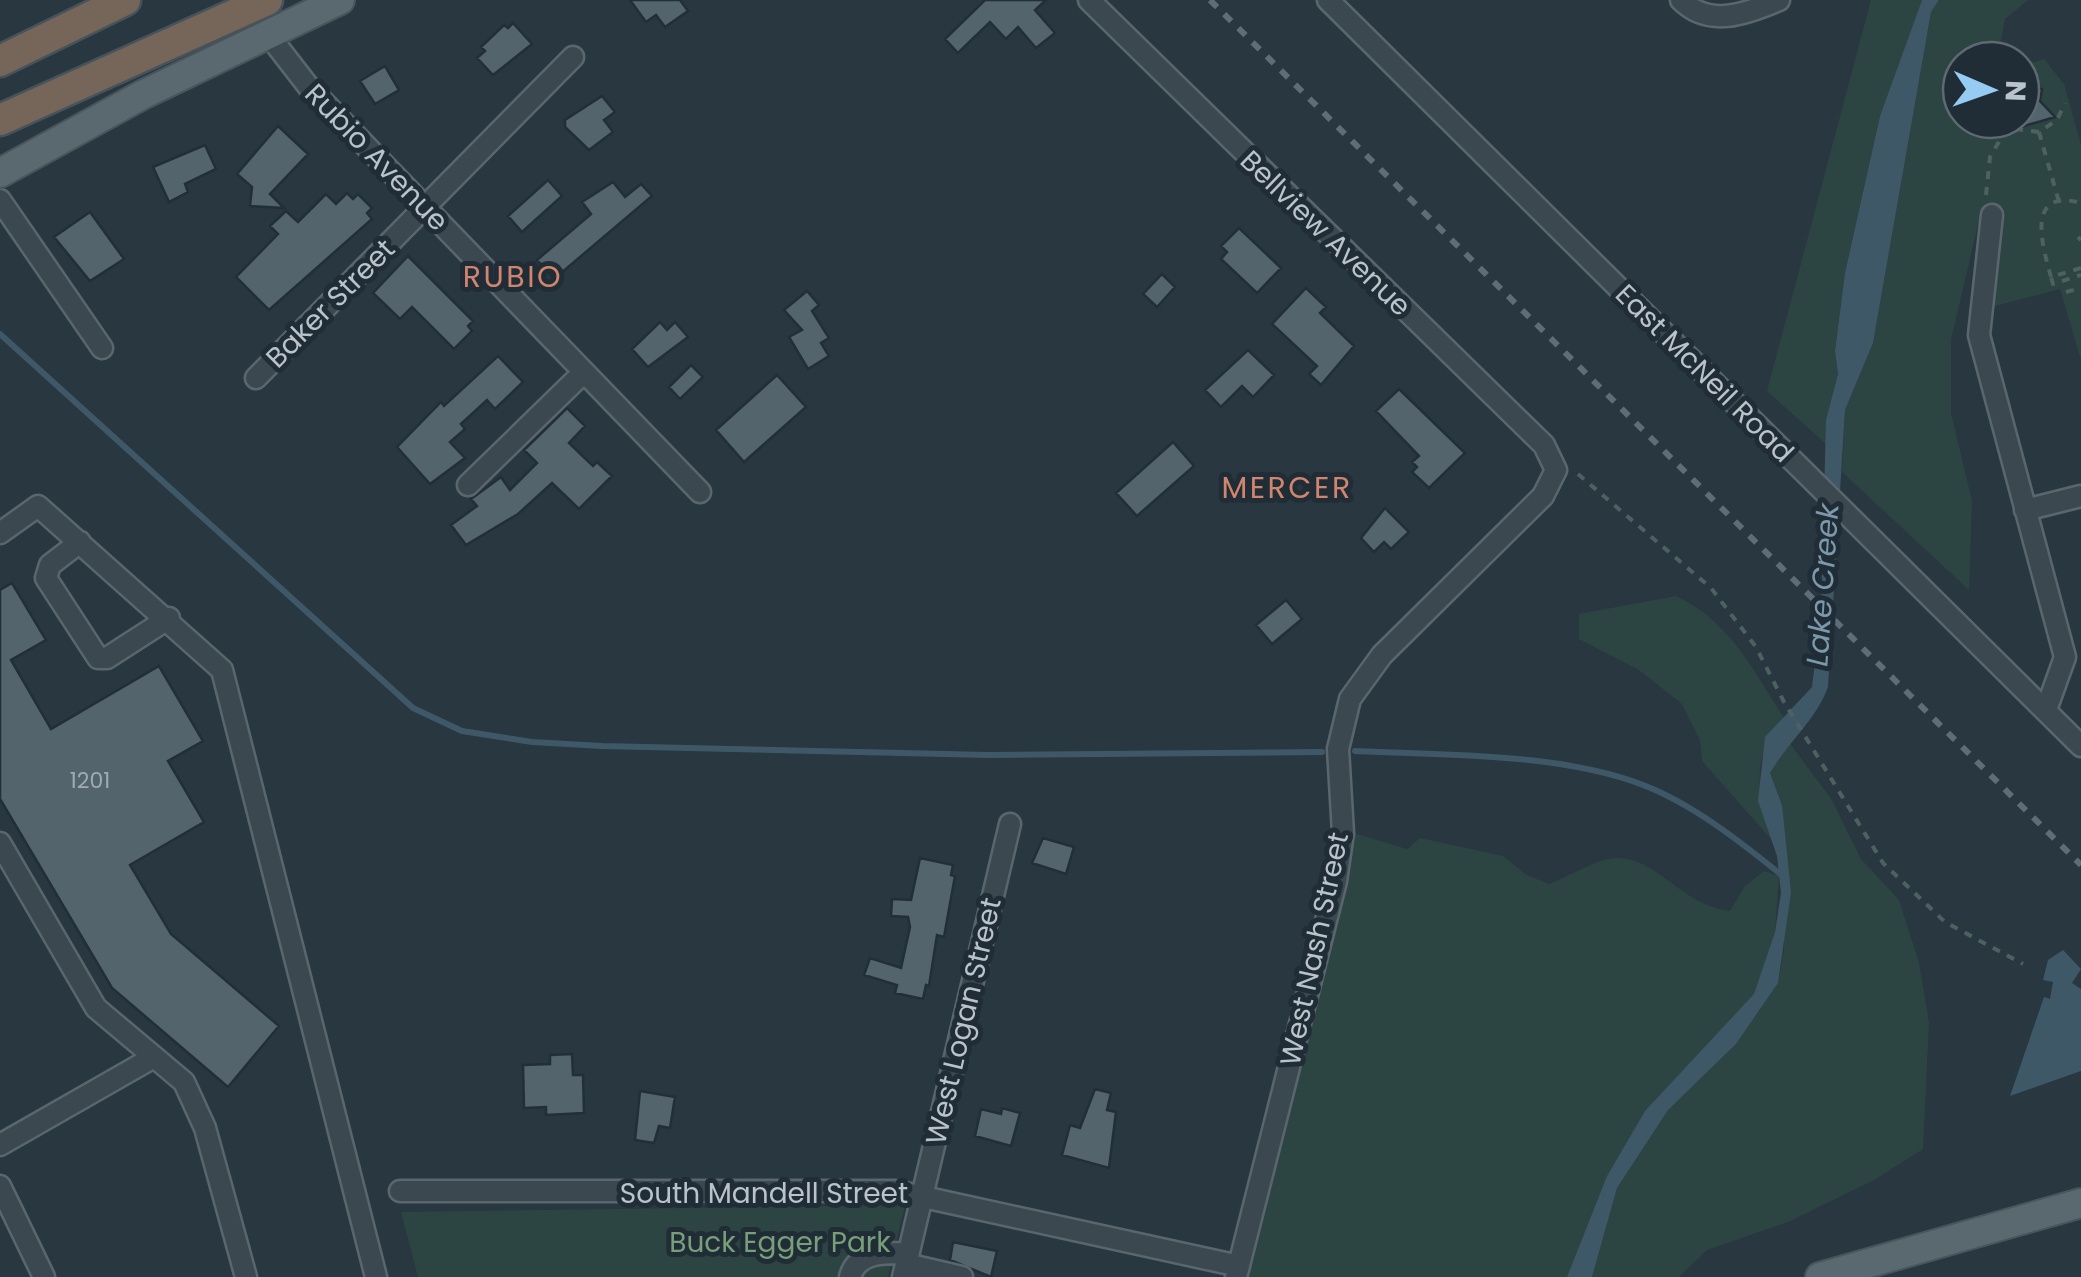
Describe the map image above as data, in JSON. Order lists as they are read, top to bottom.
{
  "streets": {
    "street": [
      "Rubio Avenue",
      "Bellview Avenue",
      "Baker Street",
      "East McNeil Road",
      "West Nash Street",
      "West Logan Street",
      "South Mandell Street"
    ]
  },
  "crossings": [
    ["Rubio Avenue", "Baker Street"],
    ["Bellview Avenue", "West Nash Street"],
    ["West Nash Street", "South Mandell Street"],
    ["West Logan Street", "South Mandell Street"]
  ],
  "districts": ["RUBIO", "MERCER"],
  "water": ["Lake Creek"],
  "parks": ["Buck Egger Park"],
  "house_numbers": ["1201"],
  "north": "right"
}
